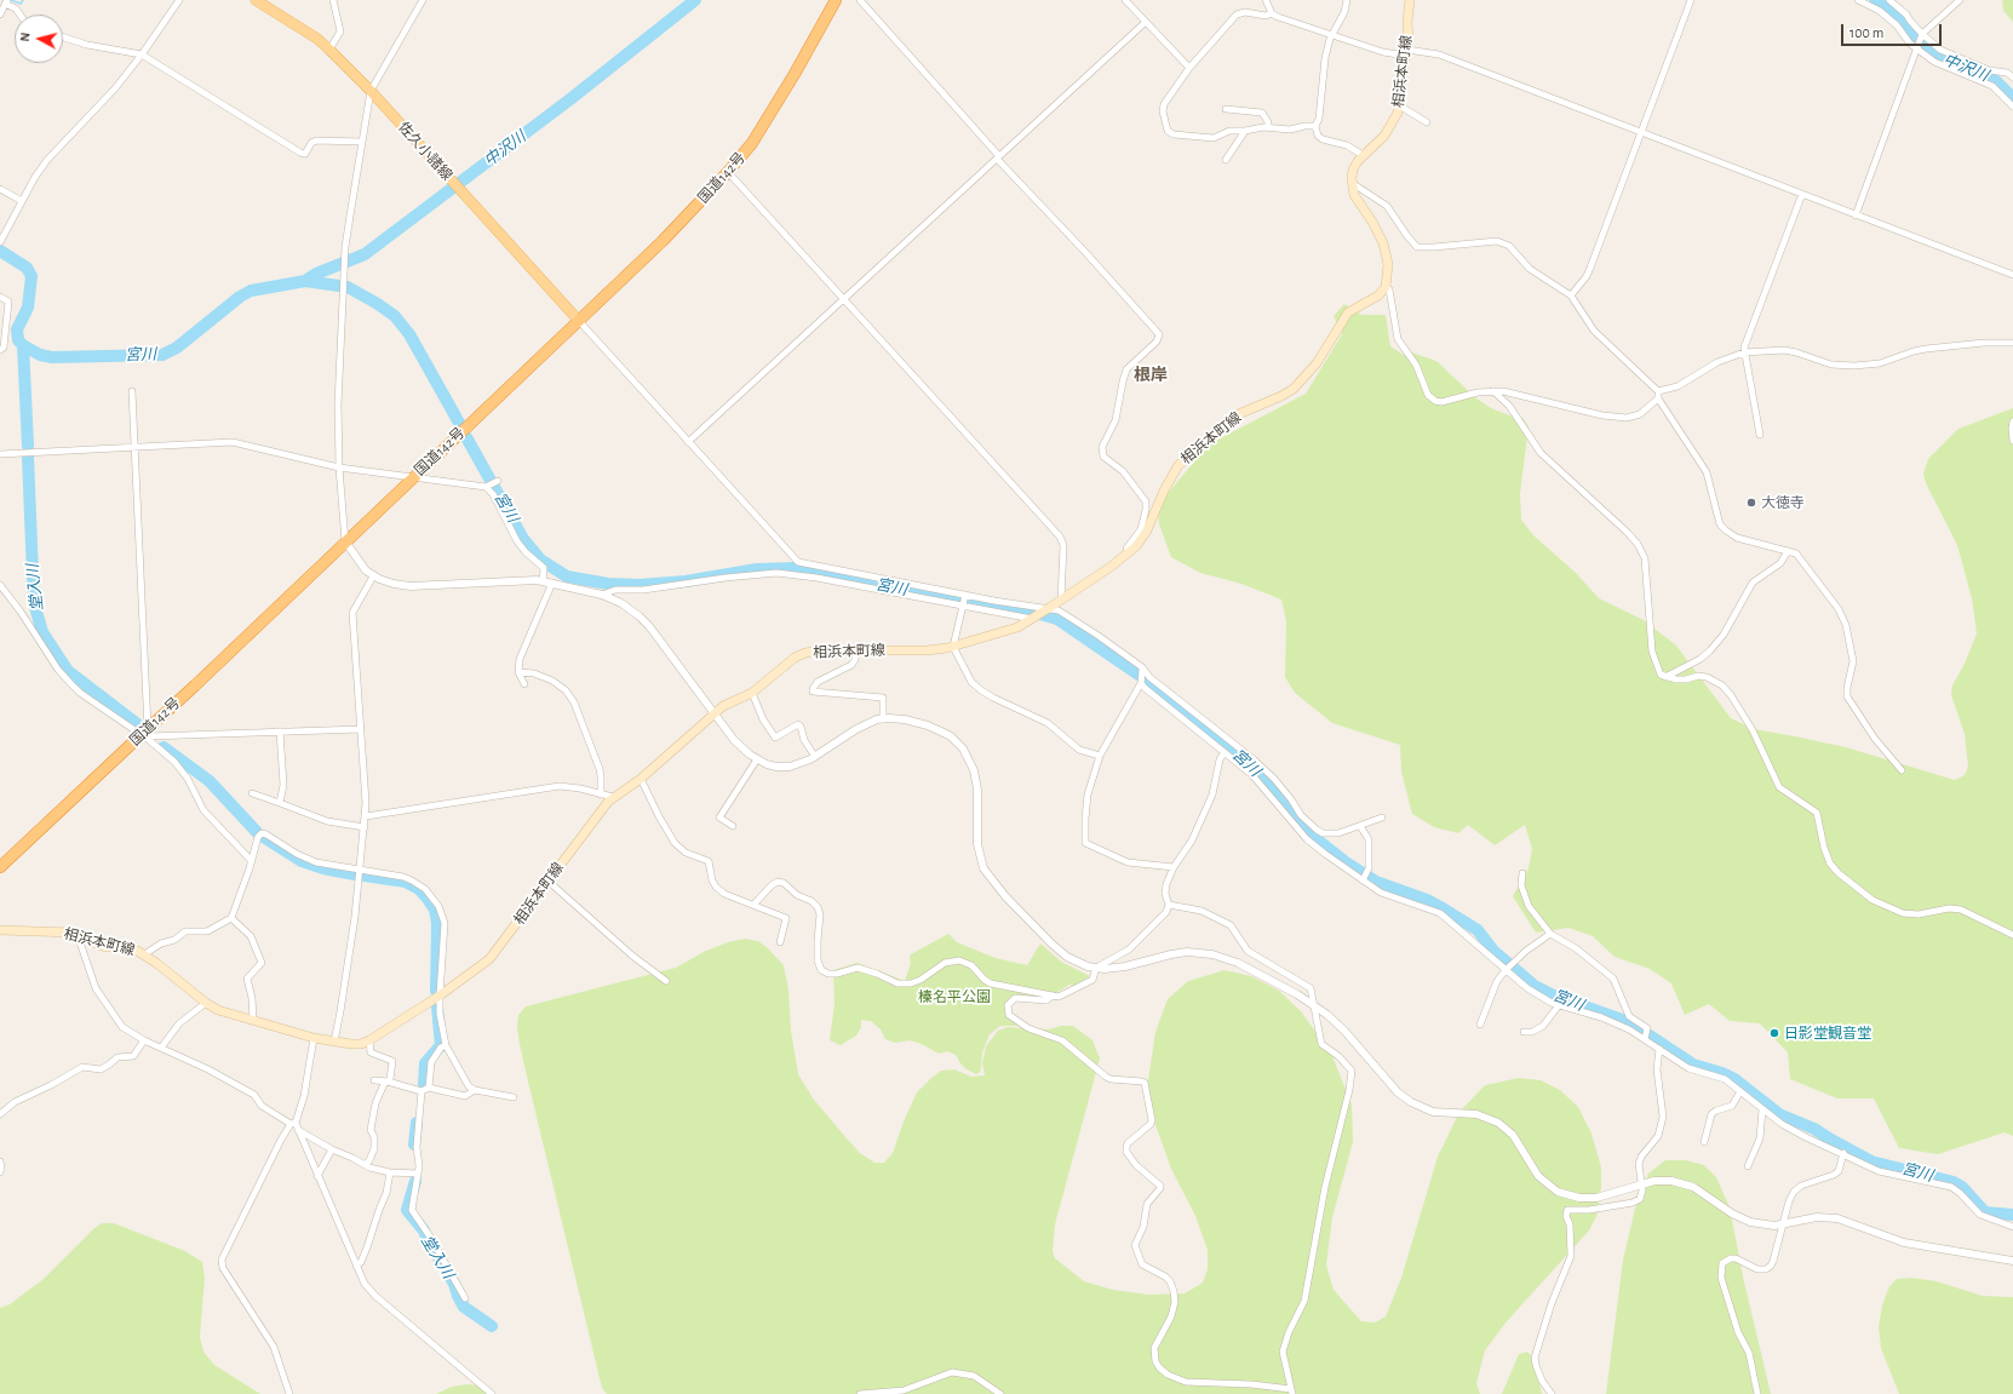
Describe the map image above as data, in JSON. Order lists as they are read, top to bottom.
{
  "streets": {
    "highway": ["国道142号"],
    "main road": ["相浜本町線", "佐久小諸線"]
  },
  "crossings": [
    ["佐久小諸線", "国道142号"]
  ],
  "districts": ["根岸"],
  "water": ["中沢川", "宮川", "堂入川"],
  "parks": ["榛名平公園"],
  "places": ["大徳寺", "日影堂観音堂"],
  "scale_bar": "100 m",
  "north": "left"
}
